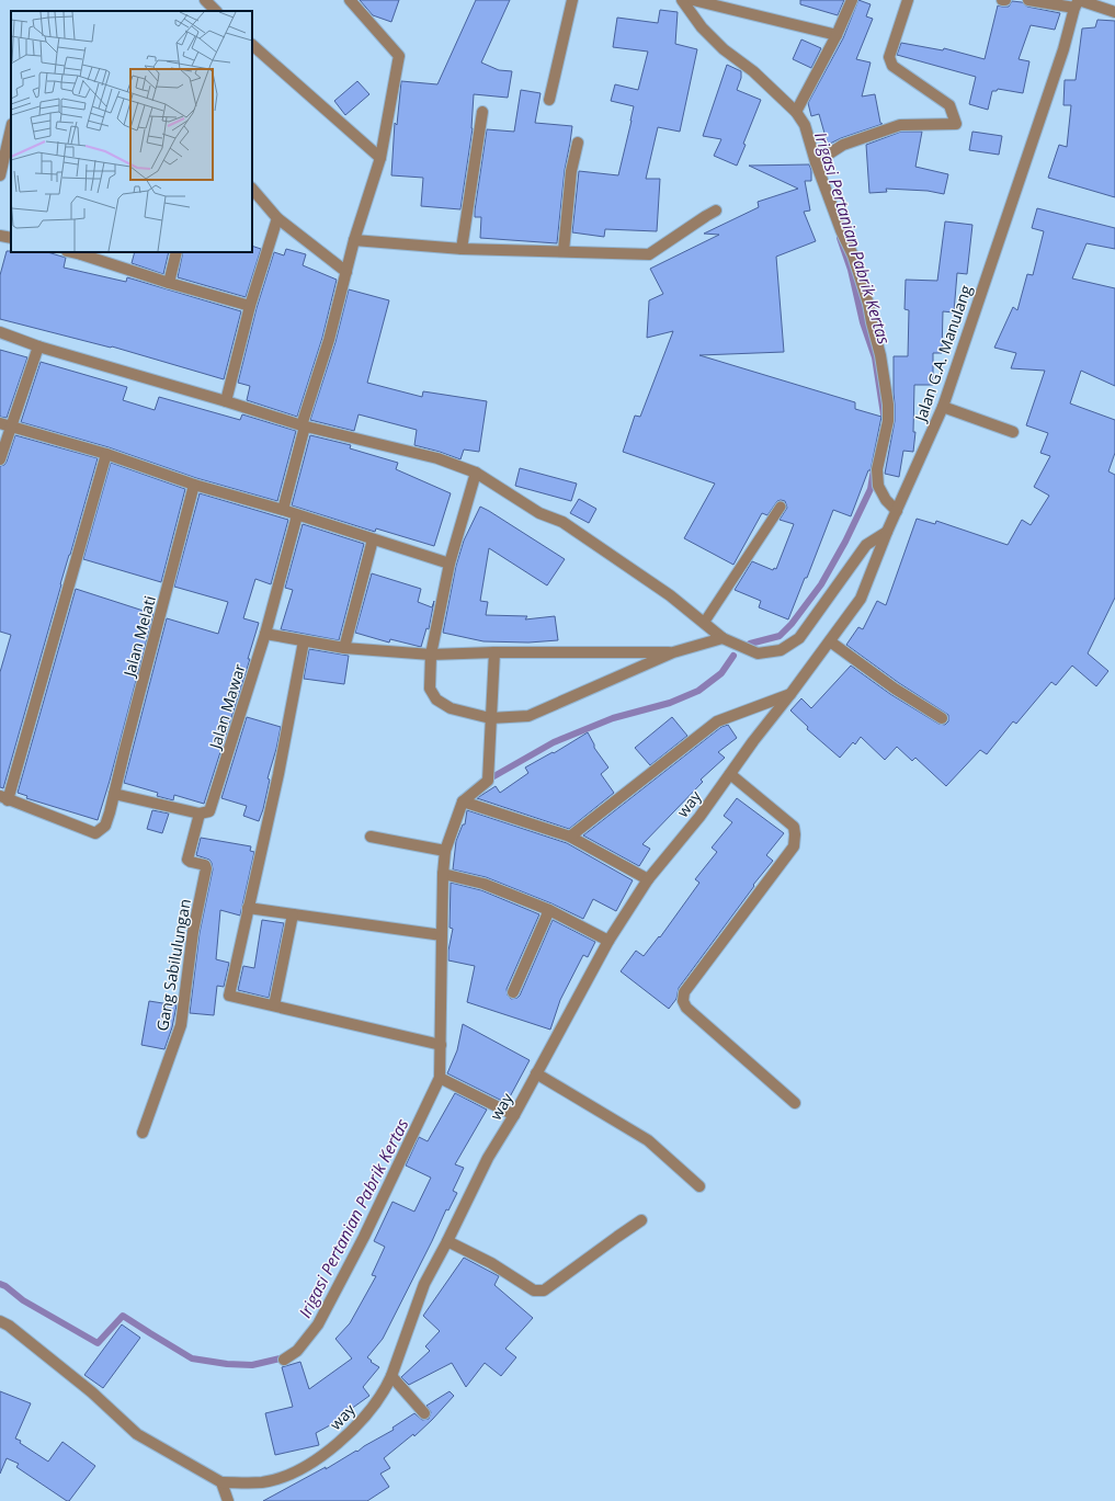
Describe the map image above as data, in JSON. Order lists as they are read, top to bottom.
{
  "streets": {
    "street": [
      "Jalan G.A. Manulang",
      "Jalan Melati",
      "Jalan Mawar",
      "way",
      "Gang Sabilulungan"
    ]
  },
  "crossings": [
    ["Jalan G.A. Manulang", "way"],
    ["Jalan Mawar", "Gang Sabilulungan"]
  ],
  "water": ["Irigasi Pertanian Pabrik Kertas"]
}
